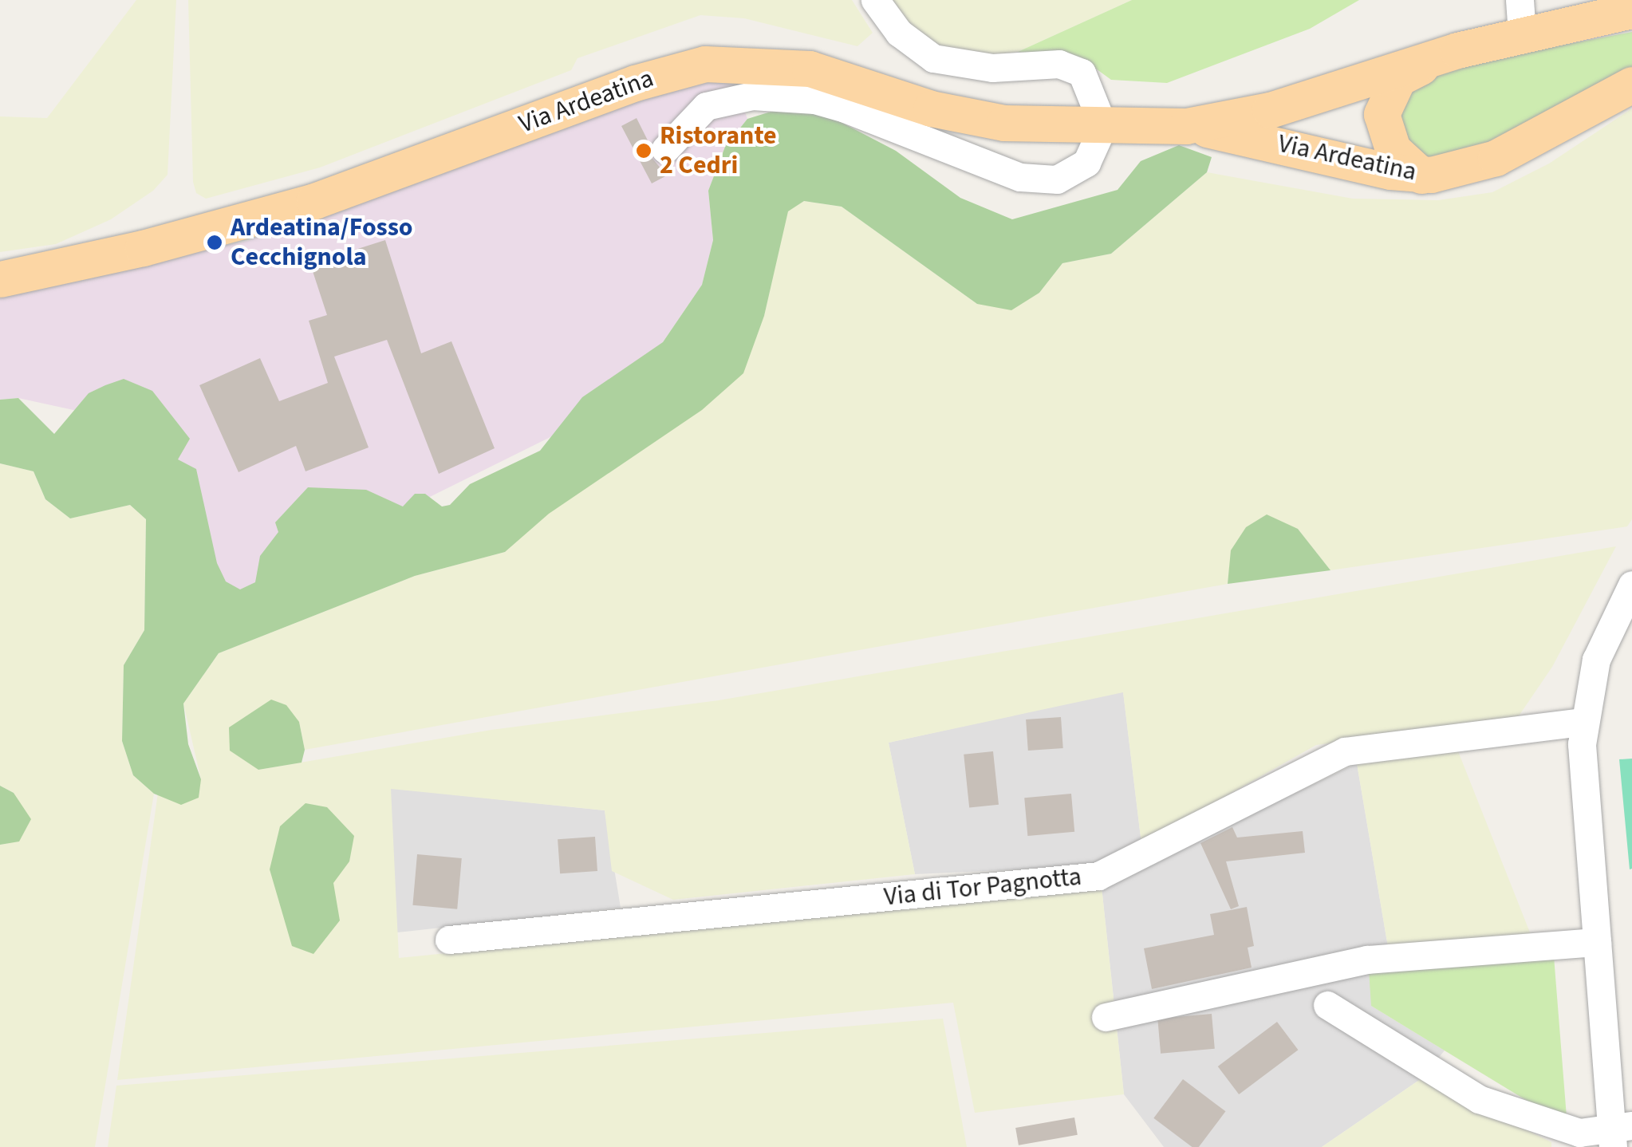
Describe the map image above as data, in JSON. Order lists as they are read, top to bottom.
{
  "streets": {
    "main road": ["Via Ardeatina"],
    "street": ["Via di Tor Pagnotta"]
  },
  "places": ["Ristorante 2 Cedri", "Ardeatina/Fosso Cecchignola"]
}
